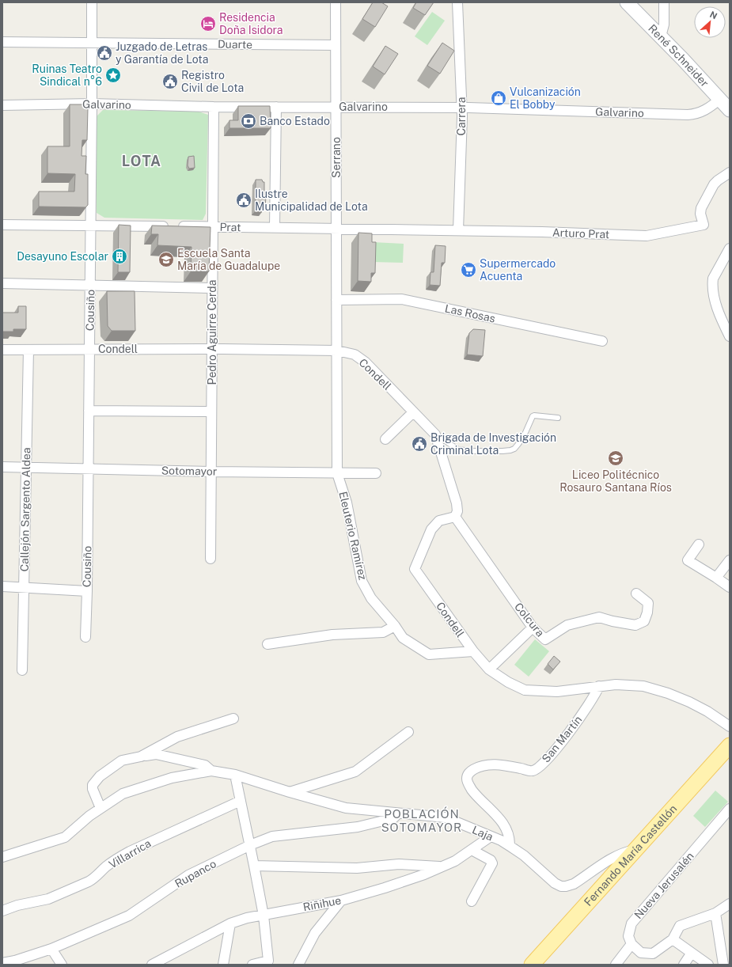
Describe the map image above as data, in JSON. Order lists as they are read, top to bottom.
{
  "streets": {
    "main road": ["René Schneider", "Fernando María Castellón"],
    "street": [
      "Duarte",
      "Galvarino",
      "Carrera",
      "Serrano",
      "Prat",
      "Arturo Prat",
      "Cousiño",
      "Las Rosas",
      "Pedro Aguirre Cerda",
      "Condell",
      "Sotomayor",
      "Callejón Sargento Aldea",
      "Eleuterio Ramírez",
      "Colcura",
      "San Martín",
      "Laja",
      "Villarrica",
      "Rupanco",
      "Nueva Jerusalén",
      "Riñihue"
    ]
  },
  "crossings": [
    ["Duarte", "Serrano"],
    ["Duarte", "Cousiño"],
    ["René Schneider", "Galvarino"],
    ["Galvarino", "Carrera"],
    ["Galvarino", "Serrano"],
    ["Galvarino", "Cousiño"],
    ["Galvarino", "Pedro Aguirre Cerda"],
    ["Carrera", "Prat"],
    ["Carrera", "Arturo Prat"],
    ["Serrano", "Prat"],
    ["Serrano", "Las Rosas"],
    ["Serrano", "Condell"],
    ["Serrano", "Eleuterio Ramírez"],
    ["Prat", "Arturo Prat"],
    ["Prat", "Cousiño"],
    ["Prat", "Pedro Aguirre Cerda"],
    ["Cousiño", "Condell"],
    ["Cousiño", "Sotomayor"],
    ["Pedro Aguirre Cerda", "Condell"],
    ["Pedro Aguirre Cerda", "Sotomayor"],
    ["Condell", "Callejón Sargento Aldea"],
    ["Condell", "Eleuterio Ramírez"],
    ["Condell", "Colcura"],
    ["Sotomayor", "Callejón Sargento Aldea"],
    ["Sotomayor", "Eleuterio Ramírez"],
    ["San Martín", "Laja"],
    ["Laja", "Fernando María Castellón"],
    ["Laja", "Rupanco"],
    ["Laja", "Riñihue"]
  ],
  "districts": ["LOTA", "POBLACIÓN SOTOMAYOR"],
  "places": {
    "hotel": ["Residencia Doña Isidora"],
    "public building": [
      "Juzgado de Letras y Garantía de Lota",
      "Registro Civil de Lota",
      "Ilustre Municipalidad de Lota",
      "Brigada de Investigación Criminal Lota"
    ],
    "place": ["Ruinas Teatro Sindical n°6"],
    "shop": ["Vulcanización El Bobby"],
    "bank": ["Banco Estado"],
    "building": ["Desayuno Escolar"],
    "school or university": ["Escuela Santa María de Guadalupe", "Liceo Politécnico Rosauro Santana Ríos"],
    "supermarket": ["Supermercado Acuenta"]
  },
  "north": "top right"
}
